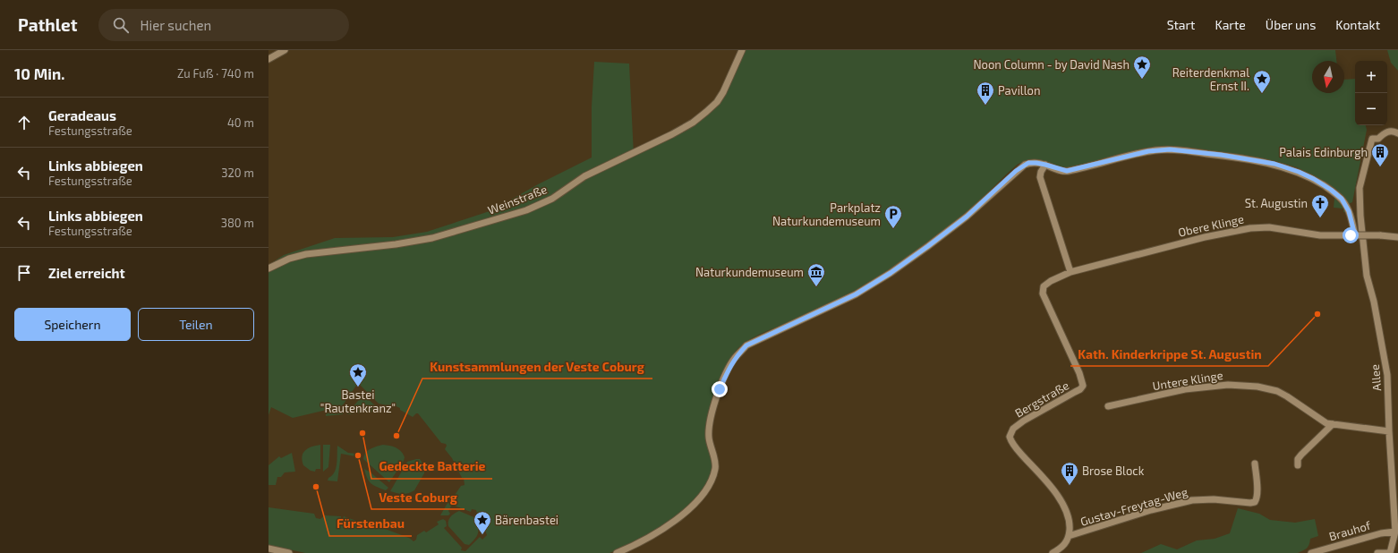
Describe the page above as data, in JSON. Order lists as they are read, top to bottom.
{
  "streets": {
    "street": [
      "Weinstraße",
      "Obere Klinge",
      "Allee",
      "Untere Klinge",
      "Bergstraße",
      "Gustav-Freytag-Weg",
      "Brauhof"
    ]
  },
  "crossings": [
    ["Obere Klinge", "Bergstraße"],
    ["Allee", "Untere Klinge"],
    ["Allee", "Brauhof"],
    ["Bergstraße", "Gustav-Freytag-Weg"]
  ],
  "places": {
    "place": [
      "Noon Column - by David Nash",
      "Reiterdenkmal Ernst II.",
      "Bastei \"Rautenkranz\"",
      "Bärenbastei"
    ],
    "building": ["Pavillon", "Palais Edinburgh", "Brose Block"],
    "church": ["St. Augustin"],
    "parking": ["Parkplatz Naturkundemuseum"],
    "museum": ["Naturkundemuseum"],
    "other": [
      "Kath. Kinderkrippe St. Augustin",
      "Gedeckte Batterie",
      "Kunstsammlungen der Veste Coburg",
      "Veste Coburg",
      "Fürstenbau"
    ]
  },
  "north": "bottom",
  "page": {
    "header": "Pathlet",
    "search": "Hier suchen",
    "nav": [
      "Start",
      "Karte",
      "Über uns",
      "Kontakt"
    ],
    "heading": ["10 Min.", "Zu Fuß · 740 m"],
    "map_buttons": ["+", "−"],
    "list": [
      ["Geradeaus", "Festungsstraße", "40 m"],
      ["Links abbiegen", "Festungsstraße", "320 m"],
      ["Links abbiegen", "Festungsstraße", "380 m"],
      "Ziel erreicht"
    ],
    "buttons": ["Speichern", "Teilen"]
  }
}
